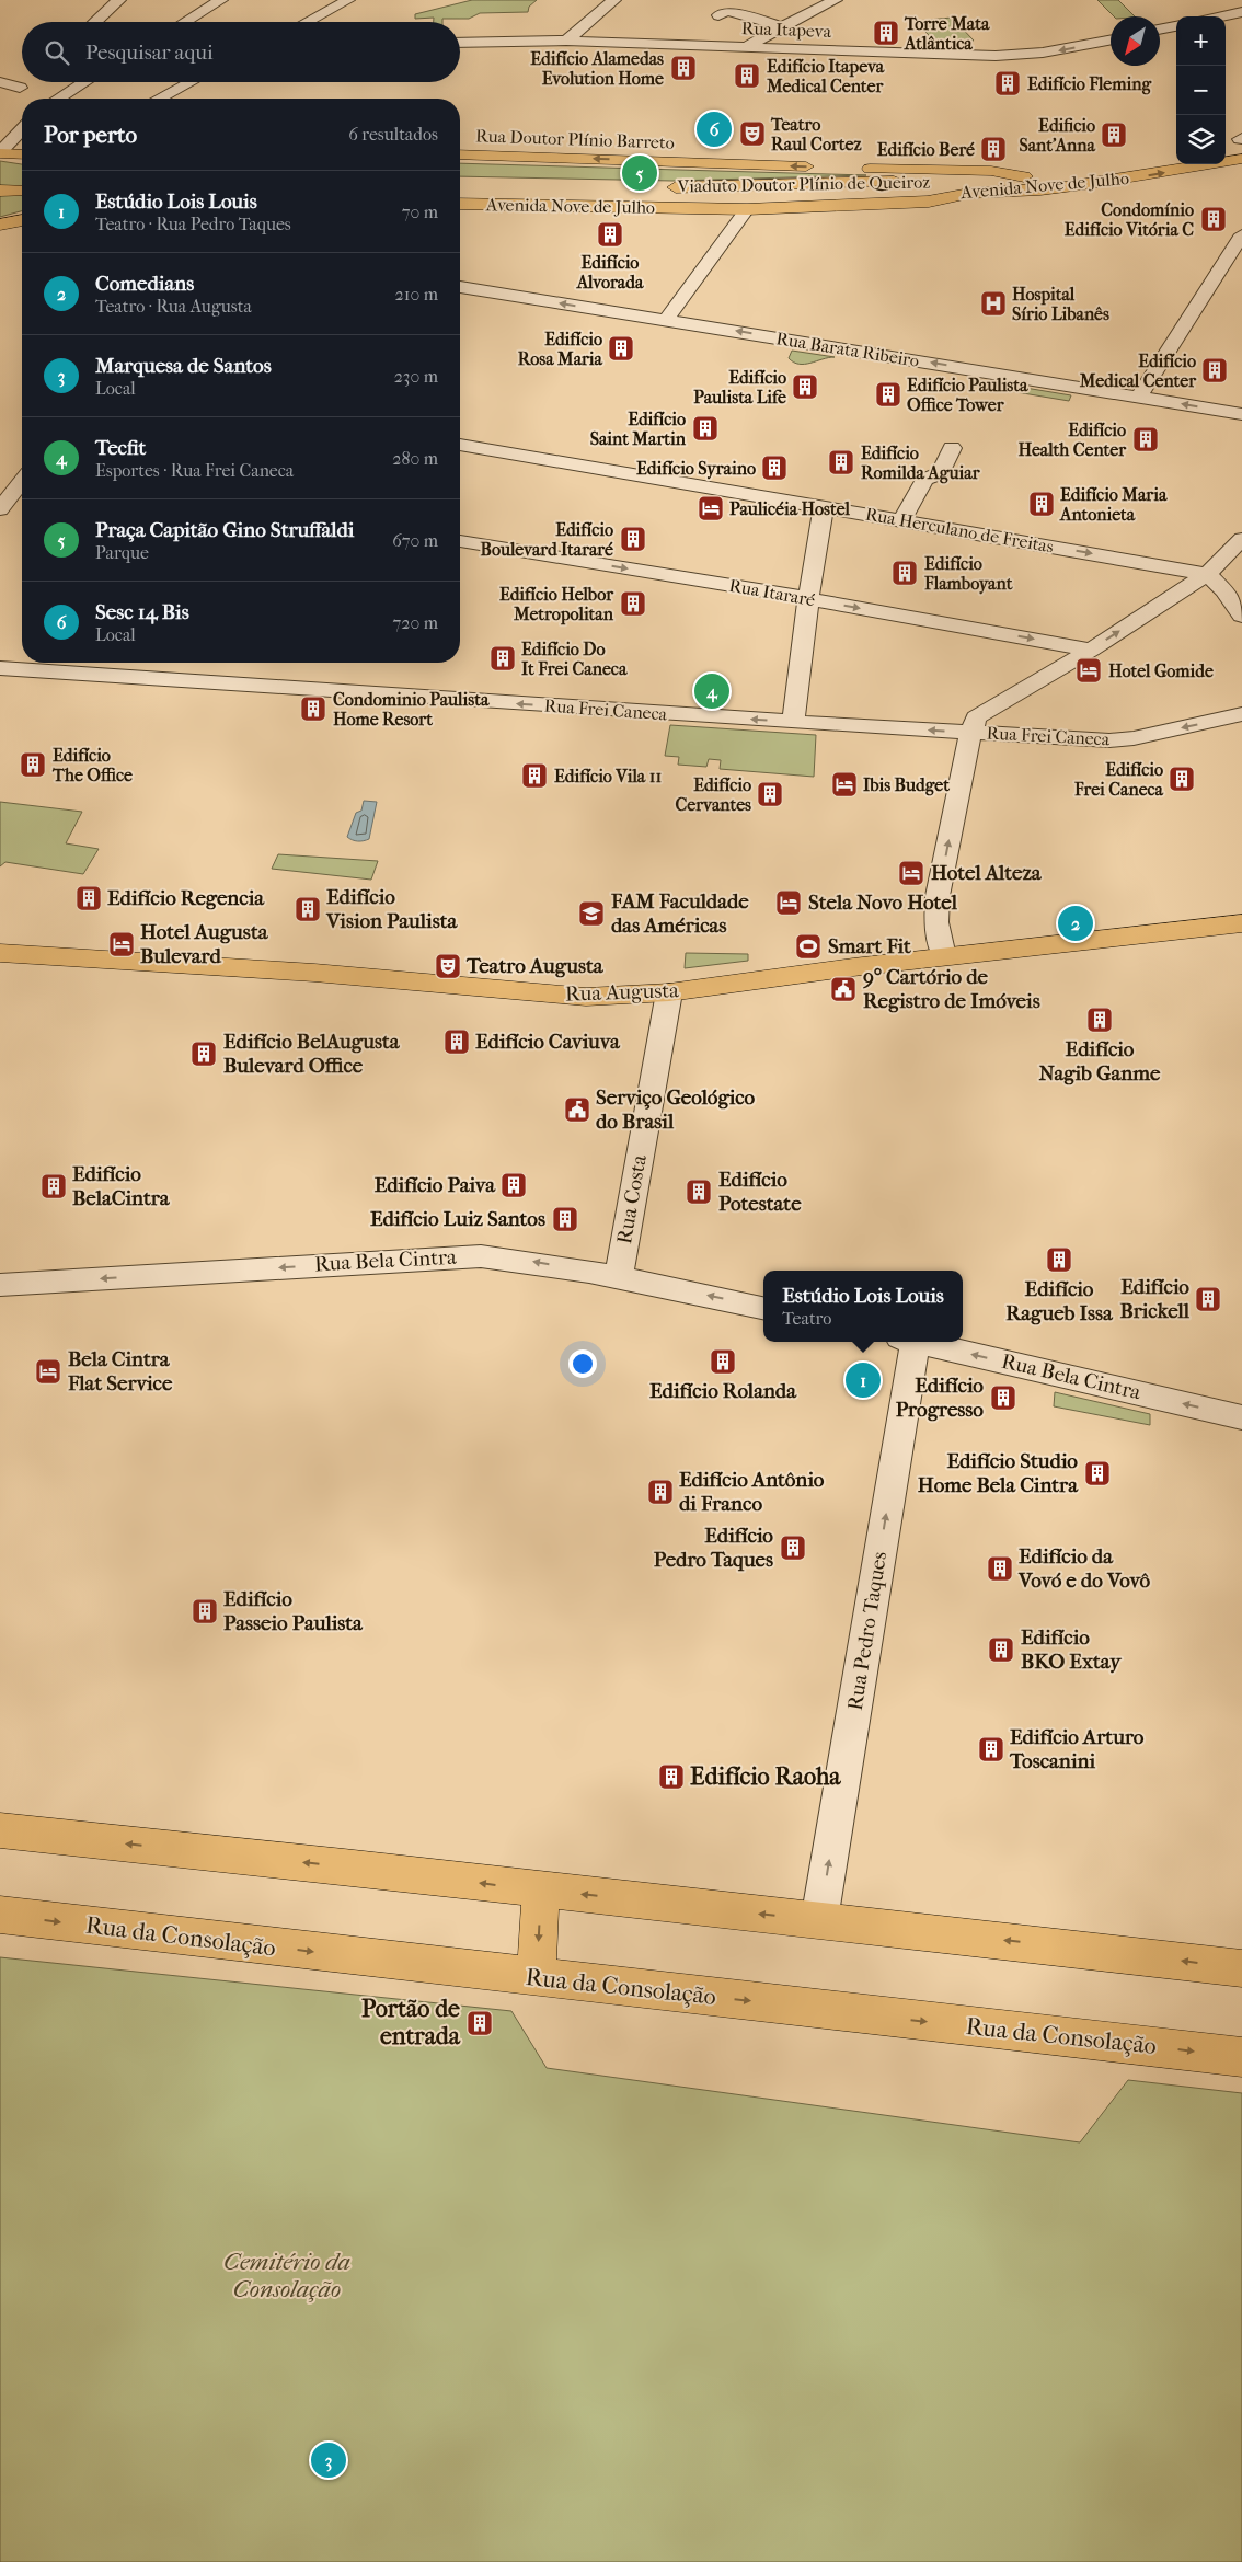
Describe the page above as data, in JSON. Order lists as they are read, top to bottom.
{
  "streets": {
    "main road": [
      "Rua Doutor Plínio Barreto",
      "Viaduto Doutor Plínio de Queiroz",
      "Avenida Nove de Julho",
      "Rua Augusta",
      "Rua da Consolação"
    ],
    "street": [
      "Rua Itapeva",
      "Rua Barata Ribeiro",
      "Rua Herculano de Freitas",
      "Rua Itararé",
      "Rua Frei Caneca",
      "Rua Costa",
      "Rua Bela Cintra",
      "Rua Pedro Taques"
    ]
  },
  "crossings": [
    ["Rua Doutor Plínio Barreto", "Viaduto Doutor Plínio de Queiroz"],
    ["Viaduto Doutor Plínio de Queiroz", "Avenida Nove de Julho"],
    ["Rua Augusta", "Rua Costa"],
    ["Rua Costa", "Rua Bela Cintra"]
  ],
  "one_way": [
    "Rua Itapeva",
    "Rua Doutor Plínio Barreto",
    "Avenida Nove de Julho",
    "Rua Barata Ribeiro",
    "Rua Herculano de Freitas",
    "Rua Itararé",
    "Rua Frei Caneca",
    "Rua Bela Cintra",
    "Rua Pedro Taques"
  ],
  "parks": ["Cemitério da Consolação"],
  "places": {
    "building": [
      "Torre Mata Atlântica",
      "Edifício Alamedas Evolution Home",
      "Edifício Itapeva Medical Center",
      "Edifício Fleming",
      "Edificio Sant'Anna",
      "Edifício Beré",
      "Condomínio Edifício Vitória C",
      "Edifício Alvorada",
      "Edifício Rosa Maria",
      "Edifício Medical Center",
      "Edifício Paulista Life",
      "Edifício Paulista Office Tower",
      "Edifício Saint Martin",
      "Edifício Health Center",
      "Edifício Romilda Aguiar",
      "Edifício Syraino",
      "Edifício Maria Antonieta",
      "Edifício Boulevard Itararé",
      "Edifício Flamboyant",
      "Edifício Helbor Metropolitan",
      "Edifício Do It Frei Caneca",
      "Condominio Paulista Home Resort",
      "Edifício The Office",
      "Edifício Vila 11",
      "Edifício Frei Caneca",
      "Edifício Cervantes",
      "Edifício Regencia",
      "Edifício Vision Paulista",
      "Edifício Nagib Ganme",
      "Edifício Caviuva",
      "Edifício BelAugusta Bulevard Office",
      "Edifício Paiva",
      "Edifício BelaCintra",
      "Edifício Potestate",
      "Edifício Luiz Santos",
      "Edifício Ragueb Issa",
      "Edifício Brickell",
      "Edifício Rolanda",
      "Edifício Progresso",
      "Edifício Studio Home Bela Cintra",
      "Edifício Antônio di Franco",
      "Edifício Pedro Taques",
      "Edifício da Vovó e do Vovô",
      "Edifício Passeio Paulista",
      "Edifício BKO Extay",
      "Edifício Arturo Toscanini",
      "Edifício Raoha",
      "Portão de entrada"
    ],
    "theatre": ["Teatro Raul Cortez", "Teatro Augusta"],
    "hospital": ["Hospital Sírio Libanês"],
    "hotel": [
      "Paulicéia Hostel",
      "Hotel Gomide",
      "Ibis Budget",
      "Hotel Alteza",
      "Stela Novo Hotel",
      "Hotel Augusta Bulevard",
      "Bela Cintra Flat Service"
    ],
    "school or university": ["FAM Faculdade das Américas"],
    "sports": ["Smart Fit"],
    "public building": ["9° Cartório de Registro de Imóveis", "Serviço Geológico do Brasil"]
  },
  "north": "bottom left",
  "page": {
    "map_buttons": ["+", "−"],
    "search": "Pesquisar aqui",
    "heading": ["Por perto", "6 resultados"],
    "pins": [
      "6",
      "5",
      "4",
      "2",
      "1",
      "3"
    ],
    "list": [
      {
        "mark": "1",
        "name": "Estúdio Lois Louis",
        "note": "Teatro · Rua Pedro Taques",
        "value": "70 m"
      },
      {
        "mark": "2",
        "name": "Comedians",
        "note": "Teatro · Rua Augusta",
        "value": "210 m"
      },
      {
        "mark": "3",
        "name": "Marquesa de Santos",
        "note": "Local",
        "value": "230 m"
      },
      {
        "mark": "4",
        "name": "Tecfit",
        "note": "Esportes · Rua Frei Caneca",
        "value": "280 m"
      },
      {
        "mark": "5",
        "name": "Praça Capitão Gino Struffaldi",
        "note": "Parque",
        "value": "670 m"
      },
      {
        "mark": "6",
        "name": "Sesc 14 Bis",
        "note": "Local",
        "value": "720 m"
      }
    ],
    "popup": ["Estúdio Lois Louis", "Teatro"]
  }
}
